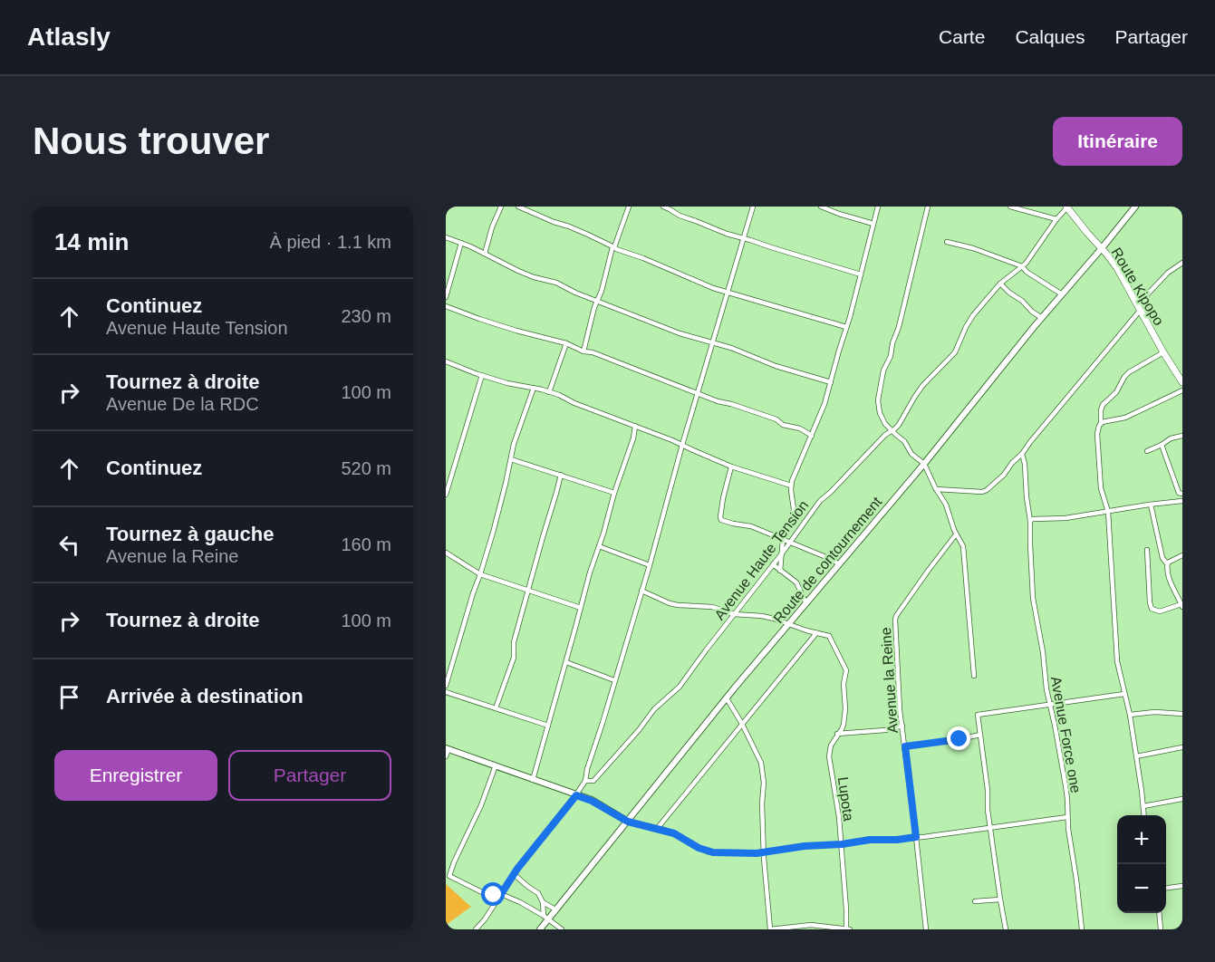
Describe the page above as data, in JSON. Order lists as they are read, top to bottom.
{
  "streets": {
    "main road": ["Route Kipopo"],
    "street": [
      "Avenue Haute Tension",
      "Route de contournement",
      "Avenue la Reine",
      "Avenue Force one",
      "Lupota"
    ]
  },
  "crossings": [
    ["Route Kipopo", "Avenue Haute Tension"],
    ["Route Kipopo", "Route de contournement"]
  ],
  "page": {
    "header": "Atlasly",
    "nav": ["Carte", "Calques", "Partager"],
    "buttons": [
      "Itinéraire",
      ["Enregistrer", "Partager"]
    ],
    "title": "Nous trouver",
    "heading": ["14 min", "À pied · 1.1 km"],
    "list": [
      ["Continuez", "Avenue Haute Tension", "230 m"],
      ["Tournez à droite", "Avenue De la RDC", "100 m"],
      ["Continuez", "520 m"],
      ["Tournez à gauche", "Avenue la Reine", "160 m"],
      ["Tournez à droite", "100 m"],
      "Arrivée à destination"
    ],
    "map_buttons": ["+", "−"]
  }
}
